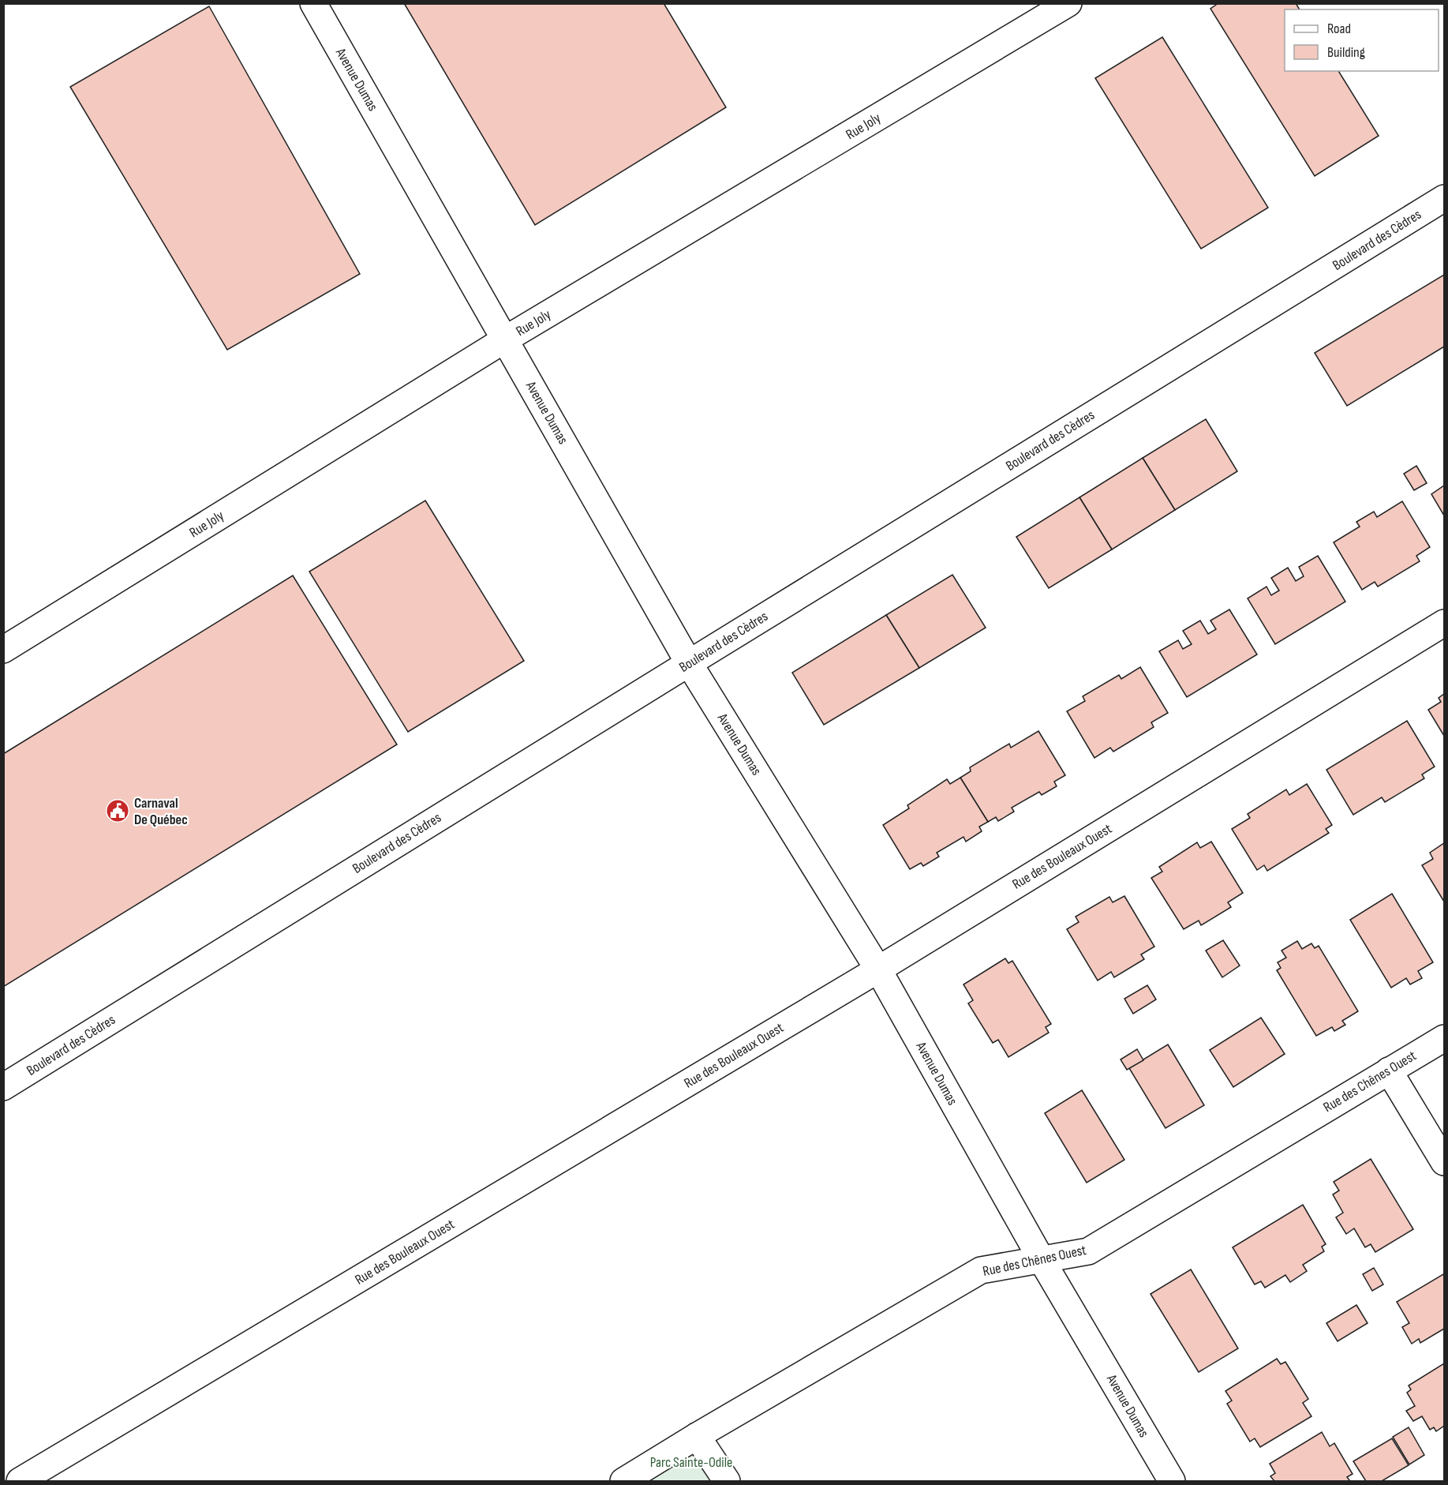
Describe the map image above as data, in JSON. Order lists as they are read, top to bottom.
{
  "streets": {
    "street": [
      "Avenue Dumas",
      "Rue Joly",
      "Boulevard des Cèdres",
      "Rue des Bouleaux Ouest",
      "Rue des Chênes Ouest"
    ]
  },
  "crossings": [
    ["Avenue Dumas", "Rue Joly"],
    ["Avenue Dumas", "Boulevard des Cèdres"],
    ["Avenue Dumas", "Rue des Bouleaux Ouest"],
    ["Avenue Dumas", "Rue des Chênes Ouest"]
  ],
  "parks": ["Parc Sainte-Odile"],
  "places": {
    "public building": ["Carnaval De Québec"]
  },
  "legend": ["Road", "Building"]
}
